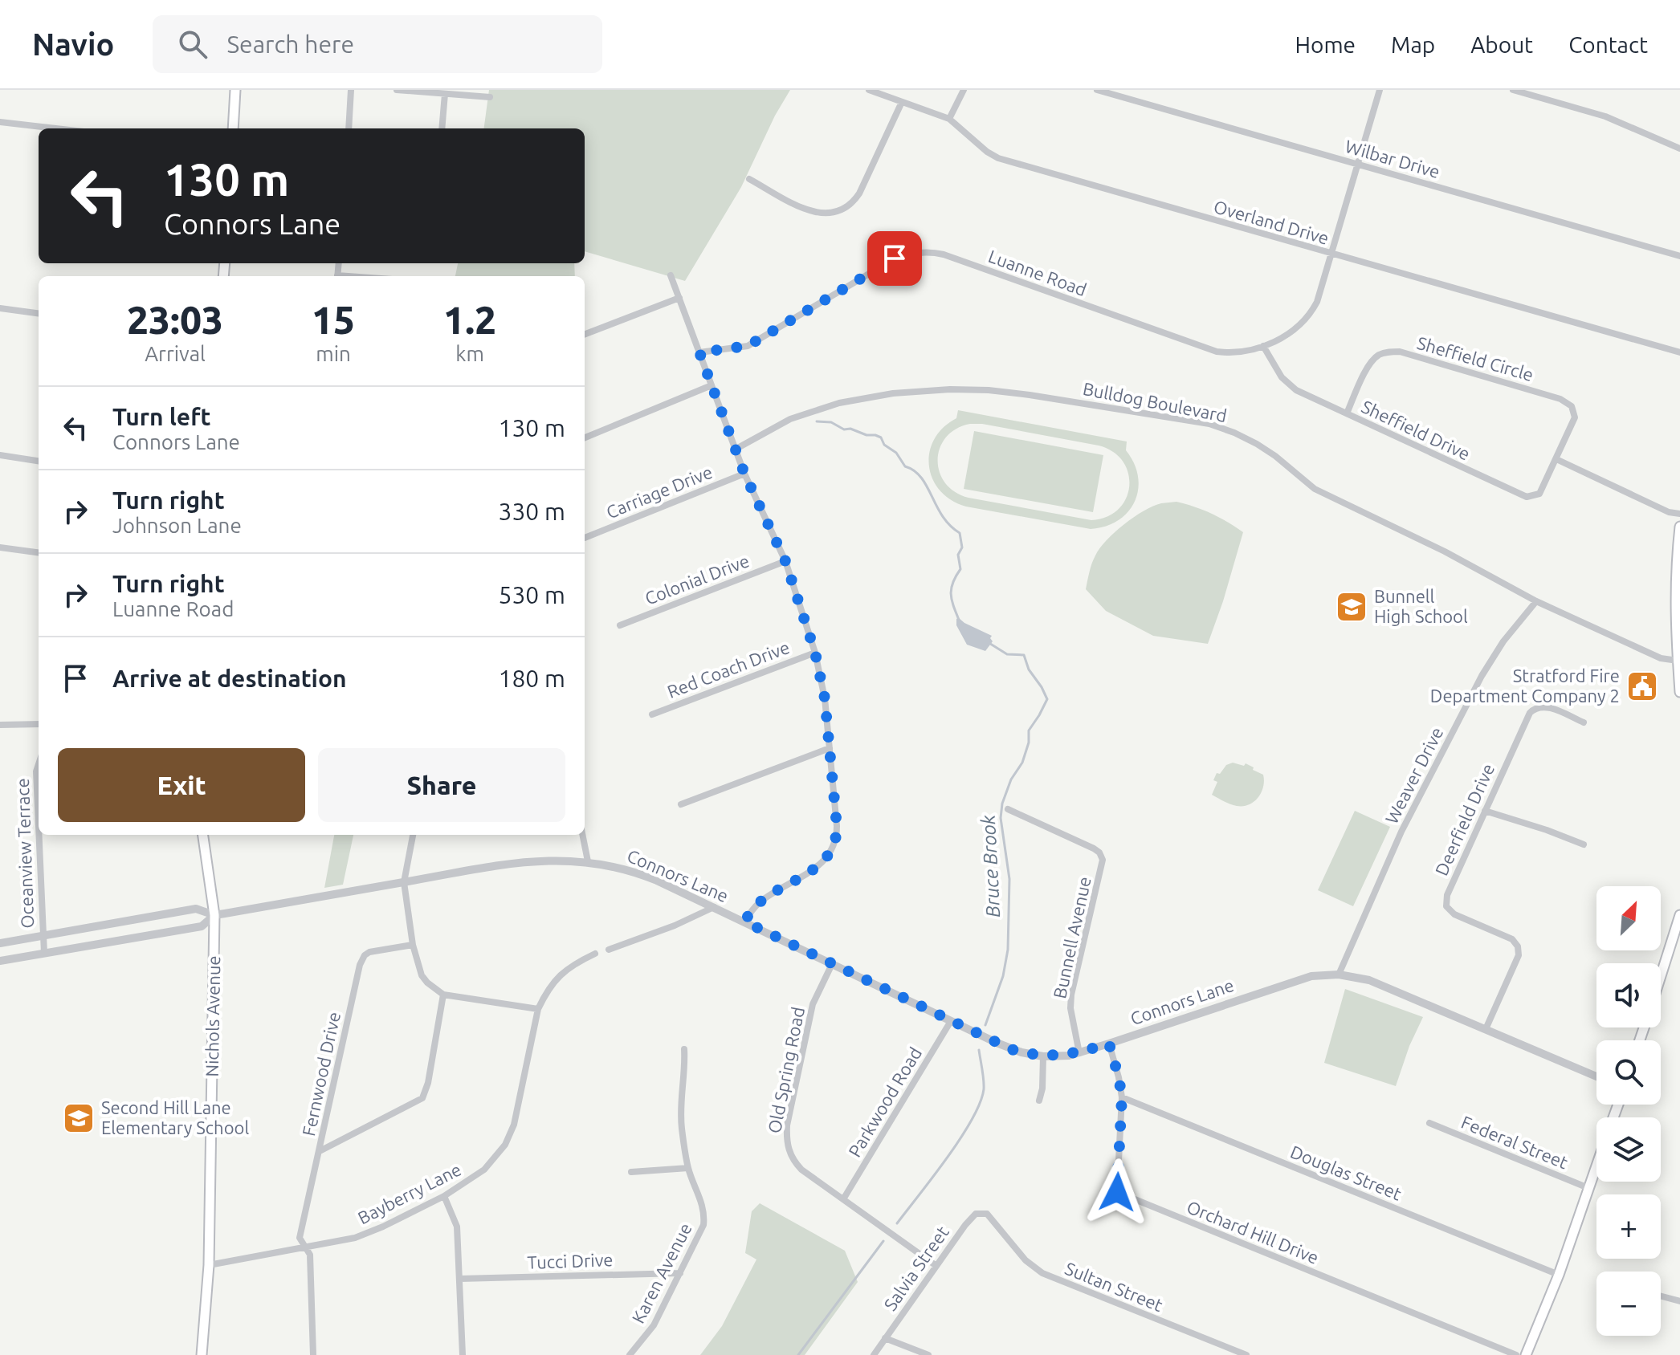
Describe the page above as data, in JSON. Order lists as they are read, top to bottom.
{
  "streets": {
    "main road": ["Nichols Avenue"],
    "street": [
      "Wilbar Drive",
      "Overland Drive",
      "Luanne Road",
      "Sheffield Circle",
      "Bulldog Boulevard",
      "Sheffield Drive",
      "Carriage Drive",
      "Colonial Drive",
      "Red Coach Drive",
      "Weaver Drive",
      "Deerfield Drive",
      "Oceanview Terrace",
      "Connors Lane",
      "Bunnell Avenue",
      "Old Spring Road",
      "Fernwood Drive",
      "Parkwood Road",
      "Federal Street",
      "Douglas Street",
      "Bayberry Lane",
      "Orchard Hill Drive",
      "Tucci Drive",
      "Salvia Street",
      "Karen Avenue",
      "Sultan Street"
    ]
  },
  "crossings": [
    ["Wilbar Drive", "Luanne Road"],
    ["Overland Drive", "Luanne Road"],
    ["Luanne Road", "Sheffield Drive"],
    ["Sheffield Circle", "Sheffield Drive"],
    ["Bulldog Boulevard", "Weaver Drive"],
    ["Weaver Drive", "Connors Lane"],
    ["Deerfield Drive", "Connors Lane"],
    ["Connors Lane", "Bunnell Avenue"],
    ["Connors Lane", "Nichols Avenue"],
    ["Connors Lane", "Old Spring Road"],
    ["Connors Lane", "Parkwood Road"],
    ["Connors Lane", "Orchard Hill Drive"],
    ["Nichols Avenue", "Bayberry Lane"],
    ["Old Spring Road", "Parkwood Road"],
    ["Old Spring Road", "Salvia Street"],
    ["Fernwood Drive", "Bayberry Lane"],
    ["Douglas Street", "Orchard Hill Drive"],
    ["Tucci Drive", "Karen Avenue"],
    ["Salvia Street", "Sultan Street"]
  ],
  "water": ["Bruce Brook"],
  "places": {
    "school or university": ["Bunnell High School", "Second Hill Lane Elementary School"],
    "public building": ["Stratford Fire Department Company 2"]
  },
  "north": "top right",
  "page": {
    "header": "Navio",
    "search": "Search here",
    "nav": [
      "Home",
      "Map",
      "About",
      "Contact"
    ],
    "turn": ["130 m", "Connors Lane"],
    "eta": [
      "23:03",
      "Arrival",
      "15",
      "min",
      "1.2",
      "km"
    ],
    "list": [
      {
        "name": "Turn left",
        "note": "Connors Lane",
        "value": "130 m"
      },
      {
        "name": "Turn right",
        "note": "Johnson Lane",
        "value": "330 m"
      },
      {
        "name": "Turn right",
        "note": "Luanne Road",
        "value": "530 m"
      },
      {
        "name": "Arrive at destination",
        "value": "180 m"
      }
    ],
    "buttons": ["Exit", "Share"],
    "map_buttons": ["+", "−"]
  }
}
